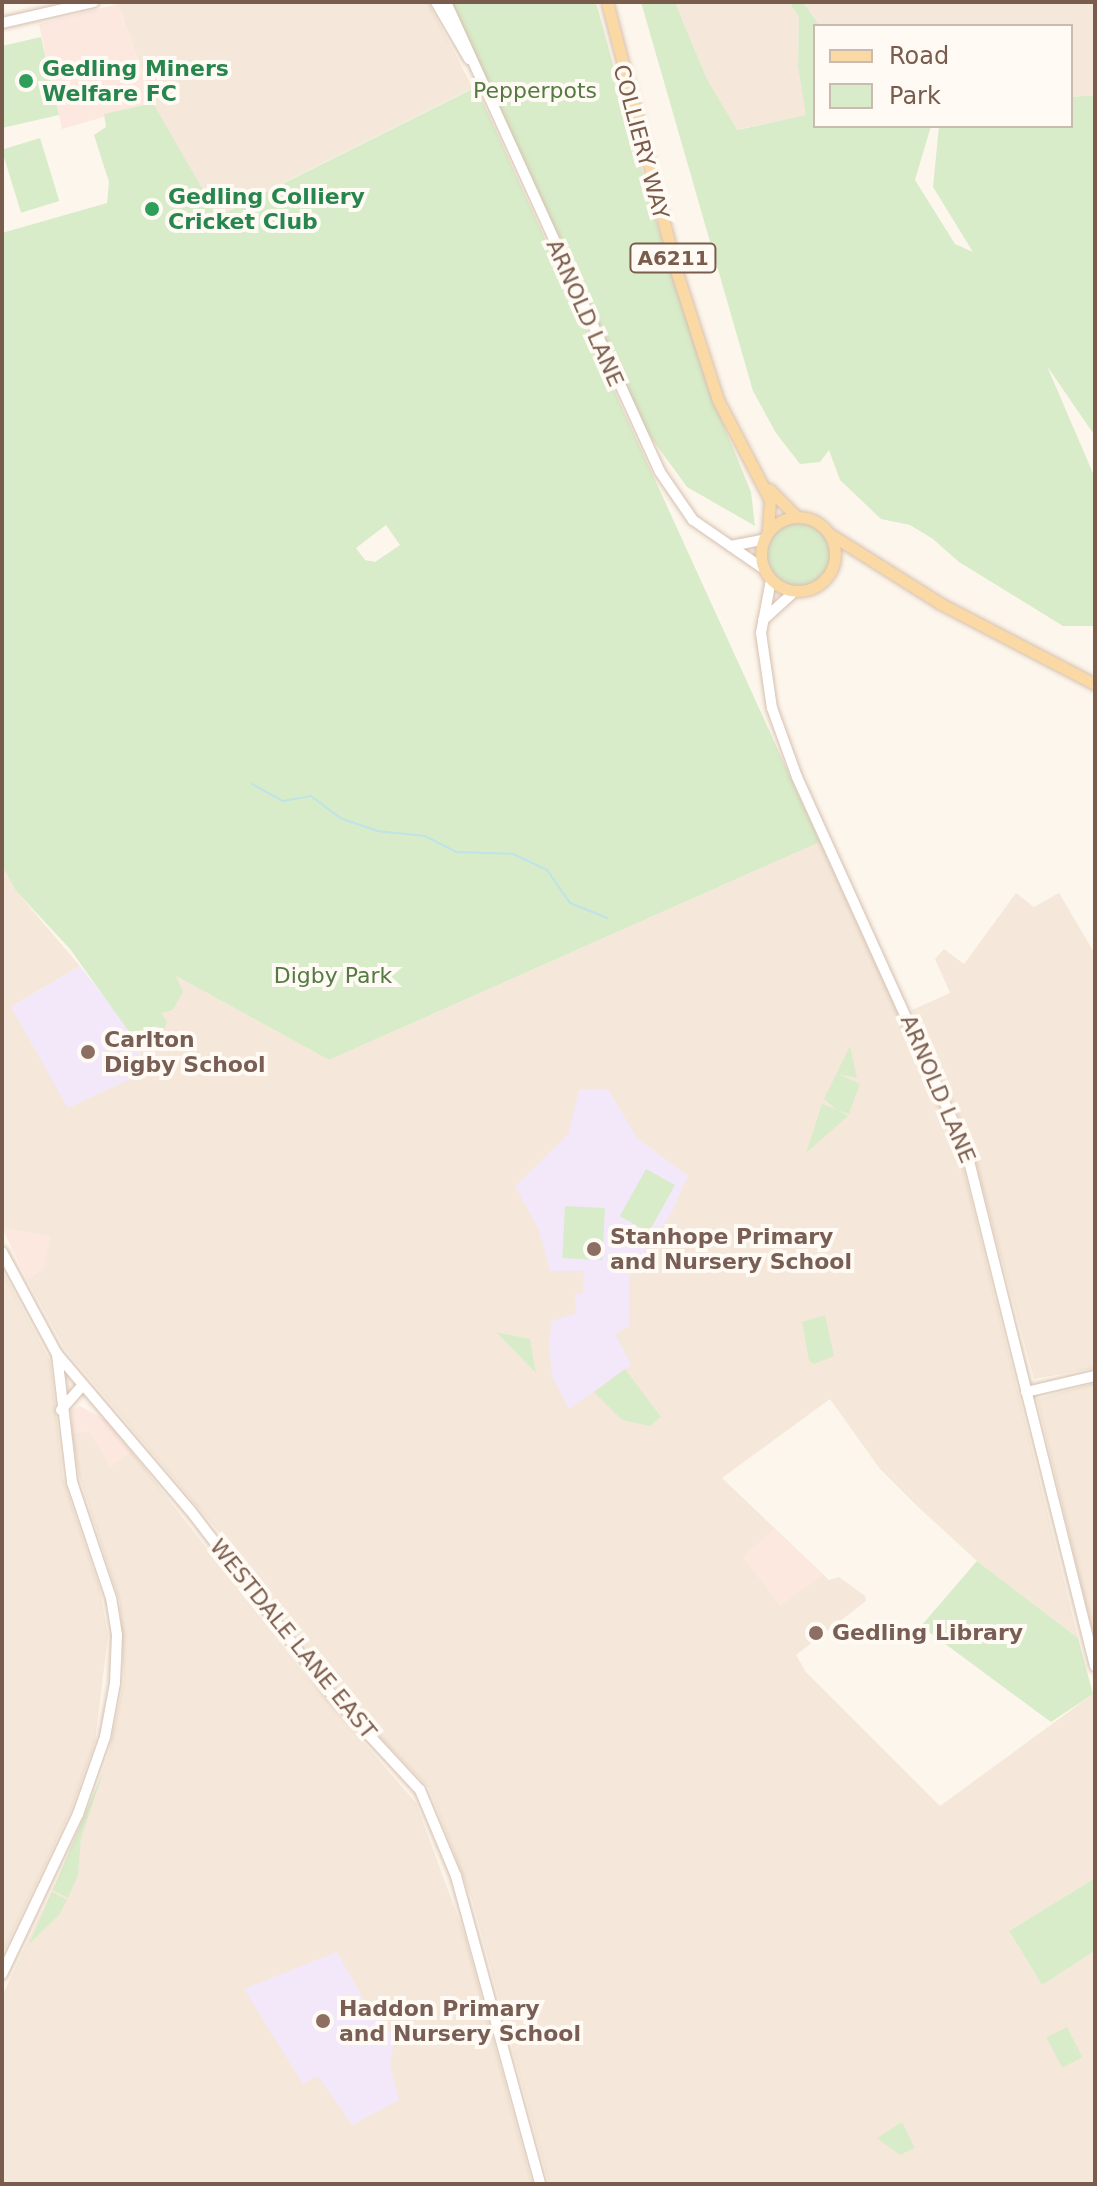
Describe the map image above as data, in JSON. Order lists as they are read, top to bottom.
{
  "streets": {
    "main road": ["COLLIERY WAY", "A6211"],
    "street": ["ARNOLD LANE", "WESTDALE LANE EAST"]
  },
  "crossings": [
    ["COLLIERY WAY", "ARNOLD LANE"]
  ],
  "parks": ["Pepperpots", "Digby Park"],
  "places": [
    "Gedling Miners Welfare FC",
    "Gedling Colliery Cricket Club",
    "Carlton Digby School",
    "Stanhope Primary and Nursery School",
    "Gedling Library",
    "Haddon Primary and Nursery School"
  ],
  "legend": ["Road", "Park"]
}
